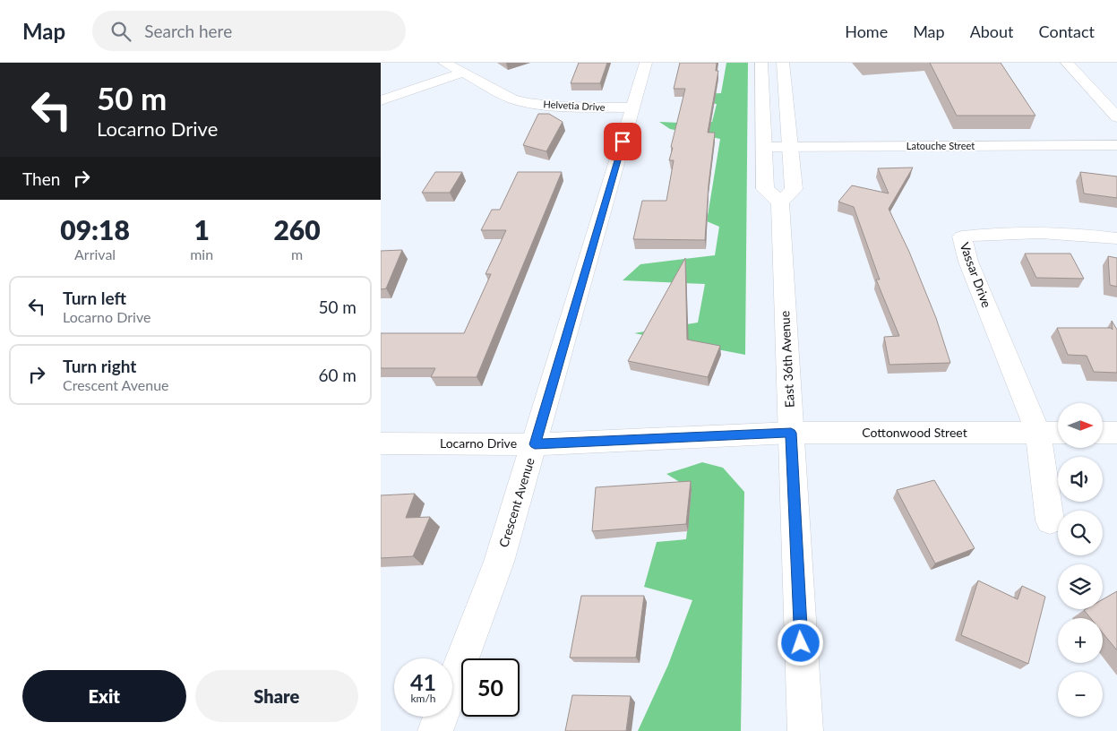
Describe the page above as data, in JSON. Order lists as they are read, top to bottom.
{
  "streets": {
    "street": [
      "Helvetia Drive",
      "Latouche Street",
      "Vassar Drive",
      "East 36th Avenue",
      "Cottonwood Street",
      "Locarno Drive",
      "Crescent Avenue"
    ]
  },
  "crossings": [
    ["Helvetia Drive", "Crescent Avenue"],
    ["Vassar Drive", "Cottonwood Street"],
    ["East 36th Avenue", "Cottonwood Street"],
    ["East 36th Avenue", "Locarno Drive"],
    ["Cottonwood Street", "Locarno Drive"],
    ["Locarno Drive", "Crescent Avenue"]
  ],
  "north": "right",
  "page": {
    "header": "Map",
    "search": "Search here",
    "nav": [
      "Home",
      "Map",
      "About",
      "Contact"
    ],
    "turn": ["50 m", "Locarno Drive"],
    "then": "Then",
    "eta": [
      "09:18",
      "Arrival",
      "1",
      "min",
      "260",
      "m"
    ],
    "list": [
      {
        "name": "Turn left",
        "note": "Locarno Drive",
        "value": "50 m"
      },
      {
        "name": "Turn right",
        "note": "Crescent Avenue",
        "value": "60 m"
      }
    ],
    "map_buttons": ["+", "−"],
    "speed": "41 km/h",
    "limit": "50",
    "buttons": ["Exit", "Share"]
  }
}
